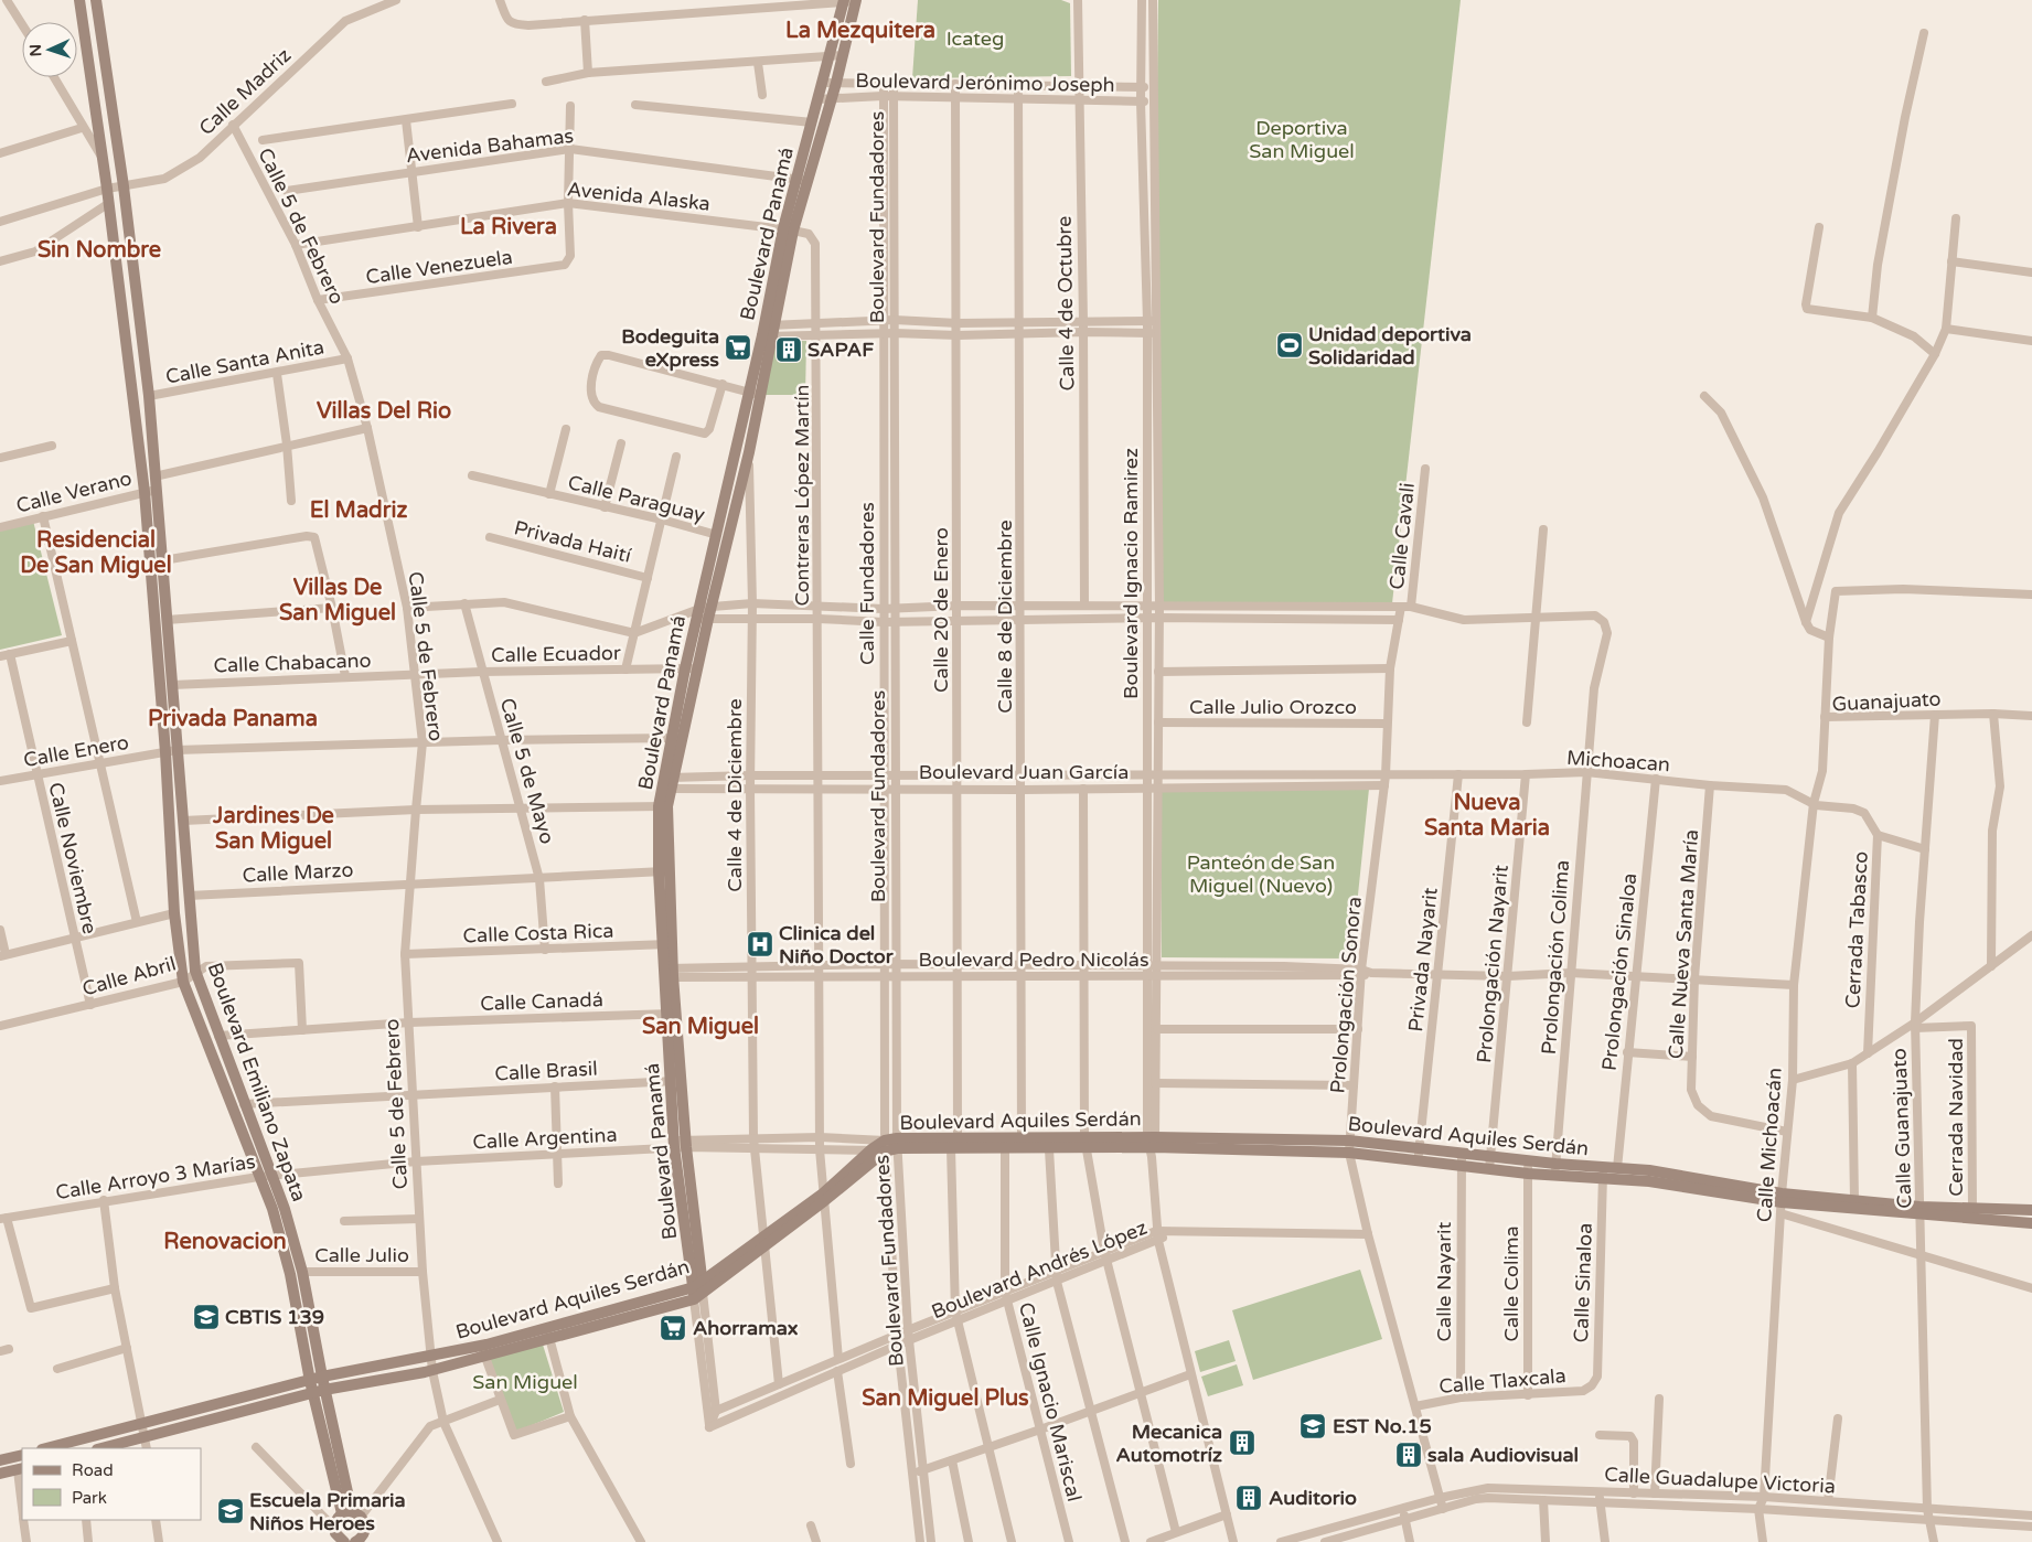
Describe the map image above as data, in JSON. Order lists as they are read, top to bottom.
{
  "streets": {
    "street": [
      "Boulevard Jerónimo Joseph",
      "Calle Madriz",
      "Avenida Bahamas",
      "Avenida Alaska",
      "Boulevard Fundadores",
      "Calle 5 de Febrero",
      "Boulevard Panamá",
      "Calle Venezuela",
      "Calle 4 de Octubre",
      "Calle Santa Anita",
      "Calle Verano",
      "Contreras López Martín",
      "Calle Paraguay",
      "Calle Cavali",
      "Privada Haití",
      "Boulevard Ignacio Ramirez",
      "Calle Fundadores",
      "Calle 20 de Enero",
      "Calle 8 de Diciembre",
      "Calle Ecuador",
      "Calle Chabacano",
      "Guanajuato",
      "Calle Julio Orozco",
      "Calle Enero",
      "Michoacan",
      "Calle 5 de Mayo",
      "Boulevard Juan García",
      "Calle 4 de Diciembre",
      "Calle Noviembre",
      "Calle Marzo",
      "Cerrada Tabasco",
      "Calle Costa Rica",
      "Calle Nueva Santa María",
      "Prolongación Colima",
      "Boulevard Pedro Nicolás",
      "Privada Nayarit",
      "Prolongación Nayarit",
      "Prolongación Sinaloa",
      "Calle Abril",
      "Prolongación Sonora",
      "Calle Canadá",
      "Calle Brasil",
      "Boulevard Emiliano Zapata",
      "Cerrada Navidad",
      "Boulevard Aquiles Serdán",
      "Calle Guanajuato",
      "Calle Argentina",
      "Calle Michoacán",
      "Calle Arroyo 3 Marías",
      "Calle Julio",
      "Boulevard Andrés López",
      "Calle Nayarit",
      "Calle Sinaloa",
      "Calle Colima",
      "Calle Tlaxcala",
      "Calle Ignacio Mariscal",
      "Calle Guadalupe Victoria"
    ]
  },
  "crossings": [
    ["Boulevard Jerónimo Joseph", "Boulevard Fundadores"],
    ["Boulevard Jerónimo Joseph", "Boulevard Panamá"],
    ["Boulevard Jerónimo Joseph", "Calle 4 de Octubre"],
    ["Boulevard Jerónimo Joseph", "Boulevard Ignacio Ramirez"],
    ["Boulevard Jerónimo Joseph", "Calle Fundadores"],
    ["Boulevard Jerónimo Joseph", "Calle 20 de Enero"],
    ["Boulevard Jerónimo Joseph", "Calle 8 de Diciembre"],
    ["Calle Madriz", "Calle 5 de Febrero"],
    ["Calle Madriz", "Boulevard Emiliano Zapata"],
    ["Avenida Bahamas", "Boulevard Panamá"],
    ["Avenida Alaska", "Calle 5 de Febrero"],
    ["Avenida Alaska", "Boulevard Panamá"],
    ["Avenida Alaska", "Calle Venezuela"],
    ["Avenida Alaska", "Contreras López Martín"],
    ["Boulevard Fundadores", "Calle Fundadores"],
    ["Boulevard Fundadores", "Boulevard Juan García"],
    ["Boulevard Fundadores", "Boulevard Pedro Nicolás"],
    ["Boulevard Fundadores", "Boulevard Aquiles Serdán"],
    ["Boulevard Fundadores", "Boulevard Andrés López"],
    ["Calle 5 de Febrero", "Calle Venezuela"],
    ["Calle 5 de Febrero", "Calle Santa Anita"],
    ["Calle 5 de Febrero", "Calle Ecuador"],
    ["Calle 5 de Febrero", "Calle Chabacano"],
    ["Calle 5 de Febrero", "Calle Enero"],
    ["Calle 5 de Febrero", "Calle Marzo"],
    ["Calle 5 de Febrero", "Calle Costa Rica"],
    ["Calle 5 de Febrero", "Calle Canadá"],
    ["Calle 5 de Febrero", "Calle Brasil"],
    ["Calle 5 de Febrero", "Boulevard Aquiles Serdán"],
    ["Calle 5 de Febrero", "Calle Argentina"],
    ["Calle 5 de Febrero", "Calle Arroyo 3 Marías"],
    ["Calle 5 de Febrero", "Calle Julio"],
    ["Boulevard Panamá", "Contreras López Martín"],
    ["Boulevard Panamá", "Calle Paraguay"],
    ["Boulevard Panamá", "Calle Ecuador"],
    ["Boulevard Panamá", "Calle Enero"],
    ["Boulevard Panamá", "Boulevard Juan García"],
    ["Boulevard Panamá", "Calle 4 de Diciembre"],
    ["Boulevard Panamá", "Calle Marzo"],
    ["Boulevard Panamá", "Calle Costa Rica"],
    ["Boulevard Panamá", "Calle Canadá"],
    ["Boulevard Panamá", "Calle Brasil"],
    ["Boulevard Panamá", "Boulevard Aquiles Serdán"],
    ["Boulevard Panamá", "Calle Argentina"],
    ["Boulevard Panamá", "Boulevard Andrés López"],
    ["Calle Santa Anita", "Boulevard Emiliano Zapata"],
    ["Calle Verano", "Boulevard Emiliano Zapata"],
    ["Contreras López Martín", "Boulevard Juan García"],
    ["Contreras López Martín", "Boulevard Pedro Nicolás"],
    ["Contreras López Martín", "Boulevard Aquiles Serdán"],
    ["Contreras López Martín", "Boulevard Andrés López"],
    ["Boulevard Ignacio Ramirez", "Calle Julio Orozco"],
    ["Boulevard Ignacio Ramirez", "Boulevard Juan García"],
    ["Boulevard Ignacio Ramirez", "Boulevard Pedro Nicolás"],
    ["Boulevard Ignacio Ramirez", "Boulevard Aquiles Serdán"],
    ["Calle Fundadores", "Boulevard Juan García"],
    ["Calle Fundadores", "Boulevard Pedro Nicolás"],
    ["Calle Fundadores", "Boulevard Aquiles Serdán"],
    ["Calle 20 de Enero", "Boulevard Juan García"],
    ["Calle 20 de Enero", "Boulevard Pedro Nicolás"],
    ["Calle 20 de Enero", "Boulevard Aquiles Serdán"],
    ["Calle 8 de Diciembre", "Boulevard Juan García"],
    ["Calle 8 de Diciembre", "Boulevard Pedro Nicolás"],
    ["Calle 8 de Diciembre", "Boulevard Aquiles Serdán"],
    ["Calle Ecuador", "Calle Chabacano"],
    ["Calle Ecuador", "Calle 5 de Mayo"],
    ["Calle Chabacano", "Boulevard Emiliano Zapata"],
    ["Guanajuato", "Michoacan"],
    ["Guanajuato", "Cerrada Tabasco"],
    ["Guanajuato", "Calle Guanajuato"],
    ["Guanajuato", "Calle Michoacán"],
    ["Calle Julio Orozco", "Prolongación Sonora"],
    ["Calle Enero", "Calle 5 de Mayo"],
    ["Calle Enero", "Calle Noviembre"],
    ["Calle Enero", "Boulevard Emiliano Zapata"],
    ["Michoacan", "Boulevard Juan García"],
    ["Michoacan", "Cerrada Tabasco"],
    ["Michoacan", "Calle Nueva Santa María"],
    ["Michoacan", "Prolongación Colima"],
    ["Michoacan", "Privada Nayarit"],
    ["Michoacan", "Prolongación Nayarit"],
    ["Michoacan", "Prolongación Sinaloa"],
    ["Michoacan", "Prolongación Sonora"],
    ["Michoacan", "Calle Michoacán"],
    ["Calle 5 de Mayo", "Calle Marzo"],
    ["Calle 5 de Mayo", "Calle Costa Rica"],
    ["Boulevard Juan García", "Calle 4 de Diciembre"],
    ["Boulevard Juan García", "Prolongación Sonora"],
    ["Calle Noviembre", "Calle Abril"],
    ["Calle Marzo", "Boulevard Emiliano Zapata"],
    ["Cerrada Tabasco", "Calle Michoacán"],
    ["Calle Nueva Santa María", "Boulevard Pedro Nicolás"],
    ["Calle Nueva Santa María", "Calle Michoacán"],
    ["Prolongación Colima", "Boulevard Pedro Nicolás"],
    ["Prolongación Colima", "Boulevard Aquiles Serdán"],
    ["Boulevard Pedro Nicolás", "Privada Nayarit"],
    ["Boulevard Pedro Nicolás", "Prolongación Nayarit"],
    ["Boulevard Pedro Nicolás", "Prolongación Sinaloa"],
    ["Boulevard Pedro Nicolás", "Prolongación Sonora"],
    ["Boulevard Pedro Nicolás", "Calle Michoacán"],
    ["Privada Nayarit", "Boulevard Aquiles Serdán"],
    ["Prolongación Nayarit", "Boulevard Aquiles Serdán"],
    ["Prolongación Sinaloa", "Boulevard Aquiles Serdán"],
    ["Calle Abril", "Calle Canadá"],
    ["Calle Abril", "Boulevard Emiliano Zapata"],
    ["Prolongación Sonora", "Boulevard Aquiles Serdán"],
    ["Prolongación Sonora", "Boulevard Andrés López"],
    ["Prolongación Sonora", "Calle Tlaxcala"],
    ["Prolongación Sonora", "Calle Guadalupe Victoria"],
    ["Calle Canadá", "Boulevard Emiliano Zapata"],
    ["Calle Brasil", "Boulevard Emiliano Zapata"],
    ["Boulevard Emiliano Zapata", "Boulevard Aquiles Serdán"],
    ["Boulevard Emiliano Zapata", "Calle Arroyo 3 Marías"],
    ["Boulevard Emiliano Zapata", "Calle Julio"],
    ["Cerrada Navidad", "Boulevard Aquiles Serdán"],
    ["Cerrada Navidad", "Calle Guanajuato"],
    ["Boulevard Aquiles Serdán", "Calle Guanajuato"],
    ["Boulevard Aquiles Serdán", "Calle Michoacán"],
    ["Boulevard Aquiles Serdán", "Calle Nayarit"],
    ["Boulevard Aquiles Serdán", "Calle Sinaloa"],
    ["Boulevard Aquiles Serdán", "Calle Colima"],
    ["Boulevard Aquiles Serdán", "Calle Ignacio Mariscal"],
    ["Calle Guanajuato", "Calle Guadalupe Victoria"],
    ["Calle Argentina", "Calle Arroyo 3 Marías"],
    ["Calle Michoacán", "Calle Guadalupe Victoria"],
    ["Boulevard Andrés López", "Calle Ignacio Mariscal"],
    ["Calle Nayarit", "Calle Tlaxcala"],
    ["Calle Sinaloa", "Calle Tlaxcala"],
    ["Calle Colima", "Calle Tlaxcala"]
  ],
  "districts": [
    "La Mezquitera",
    "La Rivera",
    "Sin Nombre",
    "Villas Del Rio",
    "El Madriz",
    "Residencial De San Miguel",
    "Villas De San Miguel",
    "Privada Panama",
    "Nueva Santa Maria",
    "Jardines De San Miguel",
    "San Miguel",
    "Renovacion",
    "San Miguel Plus"
  ],
  "parks": [
    "Icateg",
    "Deportiva San Miguel",
    "Panteón de San Miguel (Nuevo)",
    "San Miguel"
  ],
  "places": {
    "sports": ["Unidad deportiva Solidaridad"],
    "supermarket": ["Bodeguita eXpress", "Ahorramax"],
    "building": [
      "SAPAF",
      "Mecanica Automotríz",
      "sala Audiovisual",
      "Auditorio"
    ],
    "hospital": ["Clinica del Niño Doctor"],
    "school or university": ["CBTIS 139", "EST No.15", "Escuela Primaria Niños Heroes"]
  },
  "legend": ["Road", "Park"],
  "north": "left"
}
